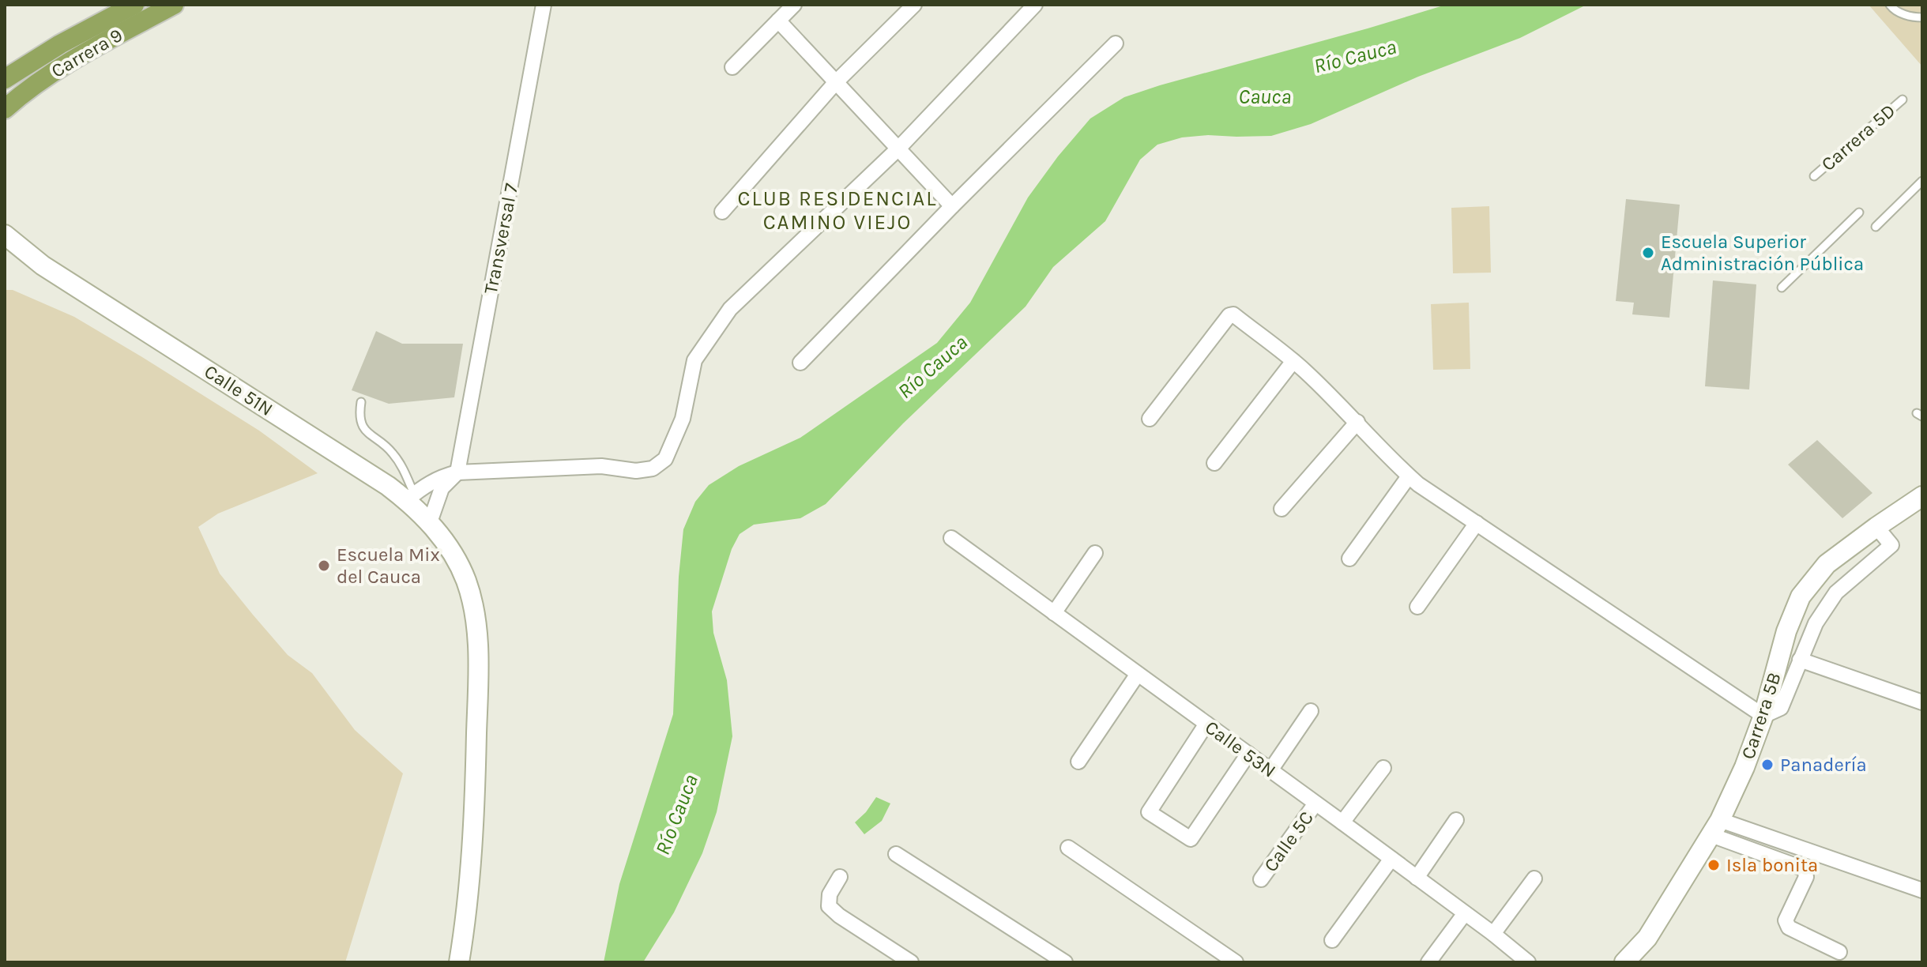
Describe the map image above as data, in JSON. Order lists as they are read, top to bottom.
{
  "streets": {
    "main road": ["Carrera 9", "Calle 51N", "Carrera 5B"],
    "street": ["Transversal 7", "Calle 53N", "Calle 5C"],
    "lane": ["Carrera 5D"]
  },
  "crossings": [
    ["Calle 53N", "Calle 5C"]
  ],
  "districts": ["CLUB RESIDENCIAL CAMINO VIEJO"],
  "water": ["Río Cauca", "Cauca"],
  "places": [
    "Escuela Superior Administración Pública",
    "Escuela Mix del Cauca",
    "Panadería",
    "Isla bonita"
  ]
}
